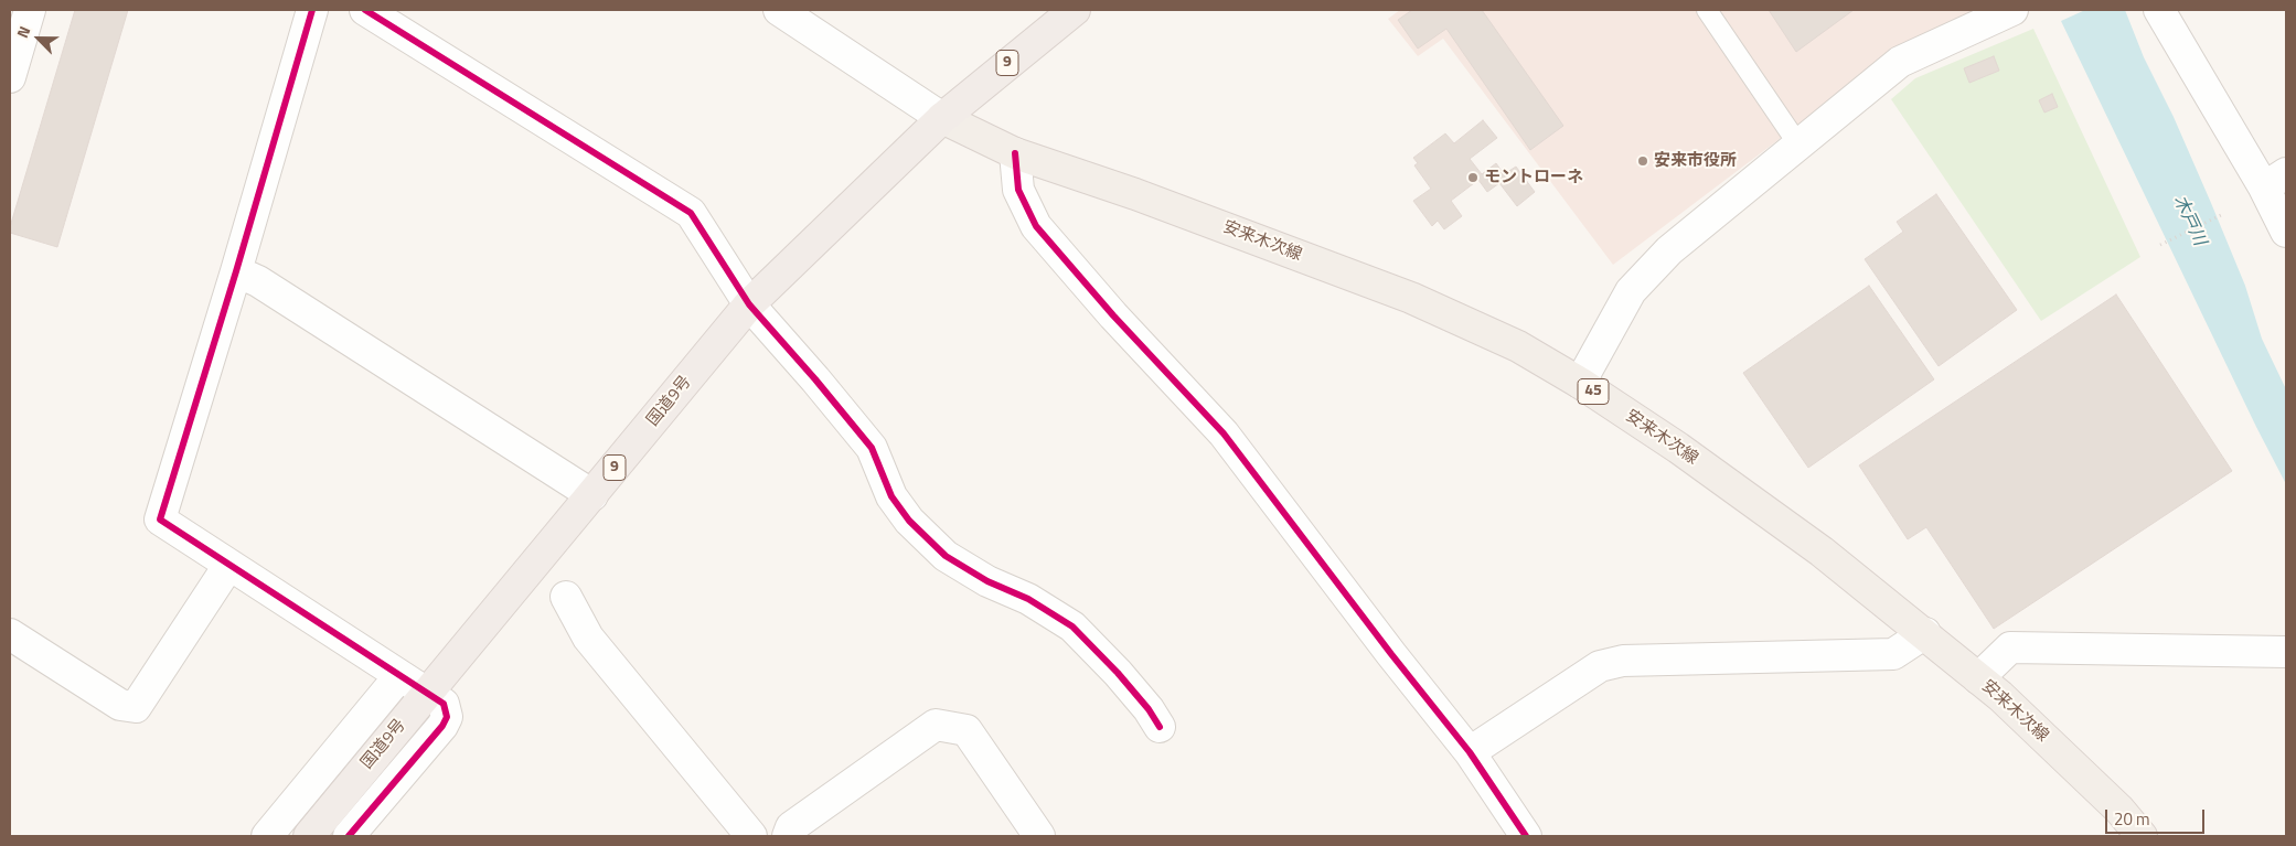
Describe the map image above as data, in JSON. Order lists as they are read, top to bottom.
{
  "streets": {
    "highway": ["9", "国道9号"],
    "main road": ["安来木次線", "45"]
  },
  "crossings": [
    ["安来木次線", "国道9号"]
  ],
  "water": ["木戸川"],
  "places": ["安来市役所", "モントローネ"],
  "scale_bar": "20 m",
  "north": "top left"
}
